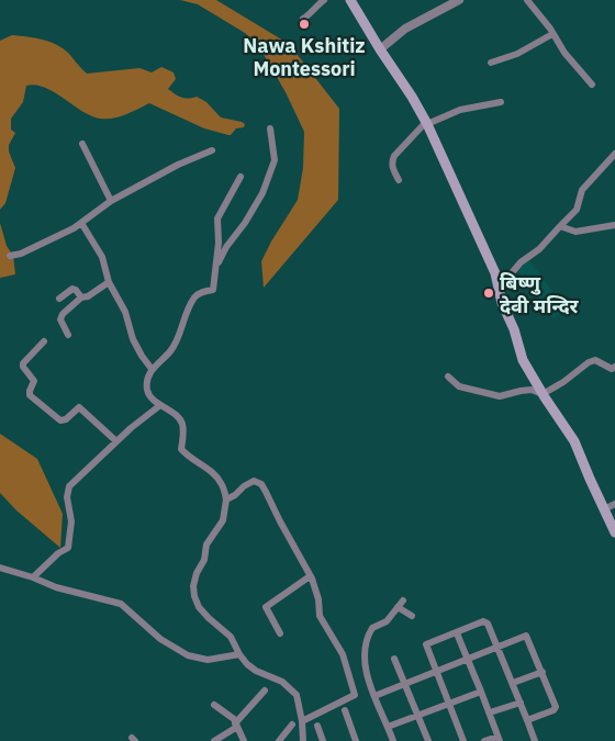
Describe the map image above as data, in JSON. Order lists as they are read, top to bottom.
{
  "places": ["Nawa Kshitiz Montessori", "बिष्णु देवी मन्दिर"]
}
